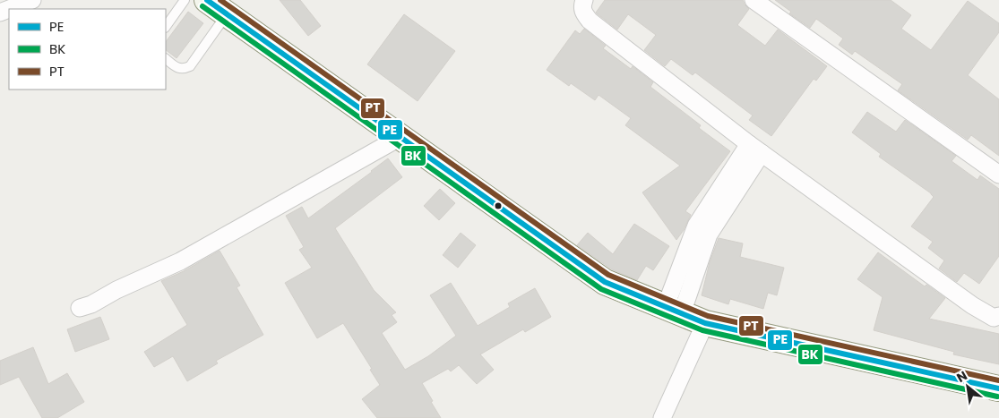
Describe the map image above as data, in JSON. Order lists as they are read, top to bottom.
{
  "lines": ["transit line PE", "transit line PT", "transit line BK"],
  "legend": ["PE", "BK", "PT"],
  "north": "top left"
}
